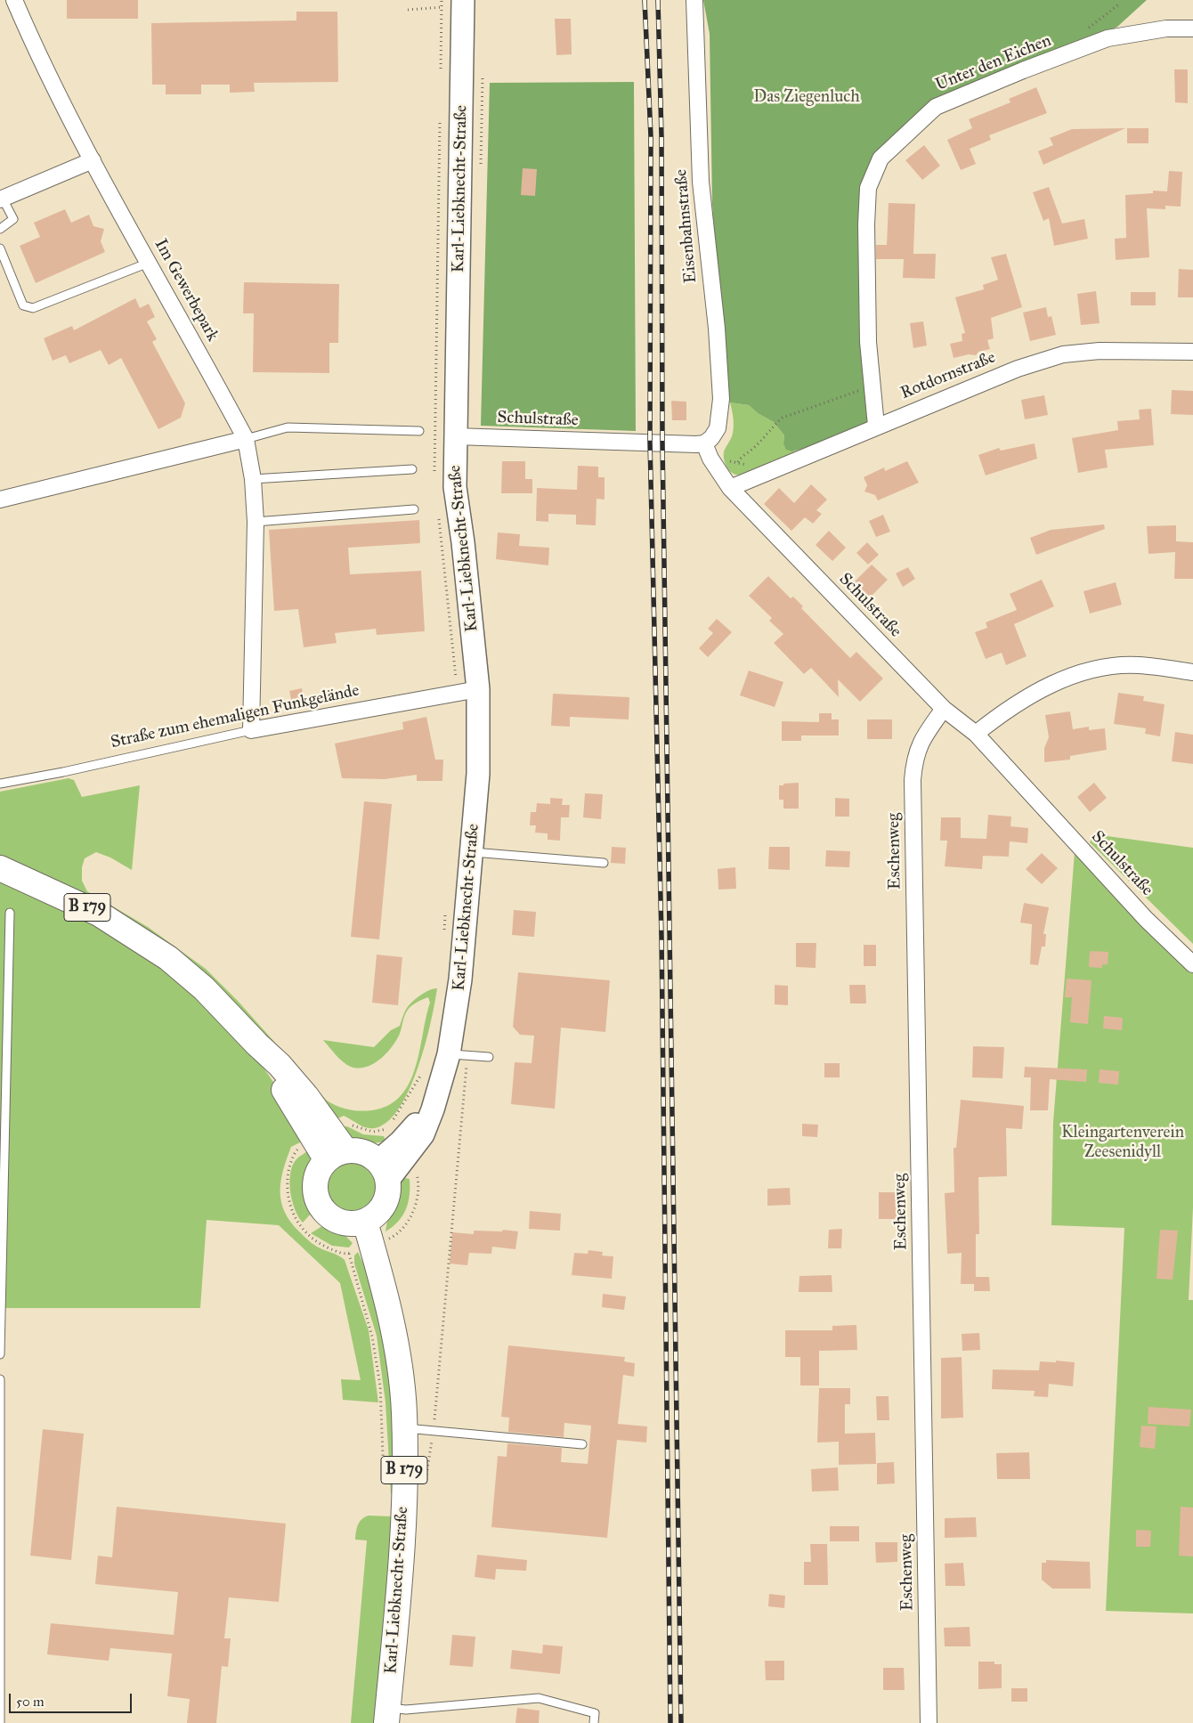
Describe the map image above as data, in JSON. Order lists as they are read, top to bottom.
{
  "streets": {
    "main road": ["Karl-Liebknecht-Straße", "B 179"],
    "street": [
      "Unter den Eichen",
      "Eisenbahnstraße",
      "Im Gewerbepark",
      "Rotdornstraße",
      "Schulstraße",
      "Straße zum ehemaligen Funkgelände",
      "Eschenweg"
    ]
  },
  "crossings": [
    ["Unter den Eichen", "Rotdornstraße"],
    ["Karl-Liebknecht-Straße", "Schulstraße"],
    ["Karl-Liebknecht-Straße", "Straße zum ehemaligen Funkgelände"],
    ["Karl-Liebknecht-Straße", "B 179"],
    ["Eisenbahnstraße", "Schulstraße"],
    ["Im Gewerbepark", "Straße zum ehemaligen Funkgelände"],
    ["Rotdornstraße", "Schulstraße"],
    ["Schulstraße", "Eschenweg"]
  ],
  "parks": ["Das Ziegenluch", "Kleingartenverein Zeesenidyll"],
  "scale_bar": "50 m"
}
